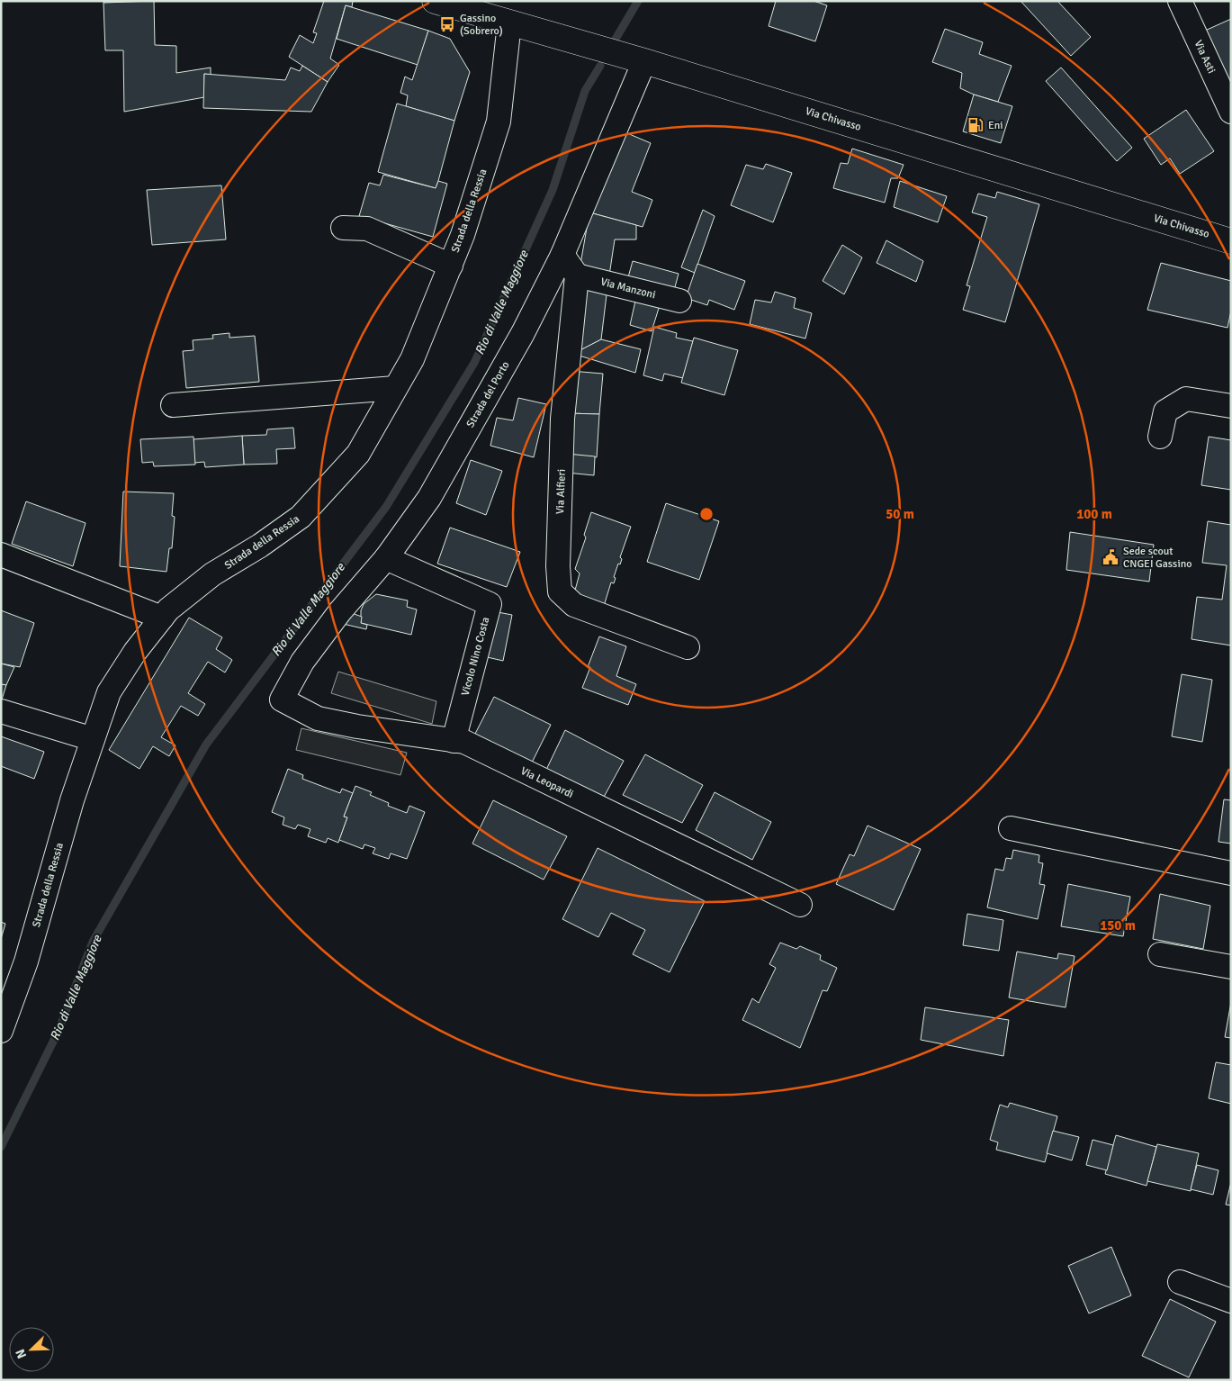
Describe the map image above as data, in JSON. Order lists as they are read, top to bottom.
{
  "streets": {
    "main road": ["Via Chivasso"],
    "street": [
      "Via Asti",
      "Strada della Ressia",
      "Via Manzoni",
      "Strada del Porto",
      "Via Alfieri",
      "Vicolo Nino Costa",
      "Via Leopardi"
    ]
  },
  "crossings": [
    ["Via Chivasso", "Strada della Ressia"],
    ["Via Chivasso", "Strada del Porto"],
    ["Via Manzoni", "Via Alfieri"],
    ["Strada del Porto", "Vicolo Nino Costa"],
    ["Strada del Porto", "Via Leopardi"],
    ["Vicolo Nino Costa", "Via Leopardi"]
  ],
  "water": ["Rio di Valle Maggiore"],
  "places": {
    "bus stop": ["Gassino (Sobrero)"],
    "fuel station": ["Eni"],
    "public building": ["Sede scout CNGEI Gassino"]
  },
  "north": "bottom left",
  "rings": ["50 m", "100 m", "150 m"]
}
